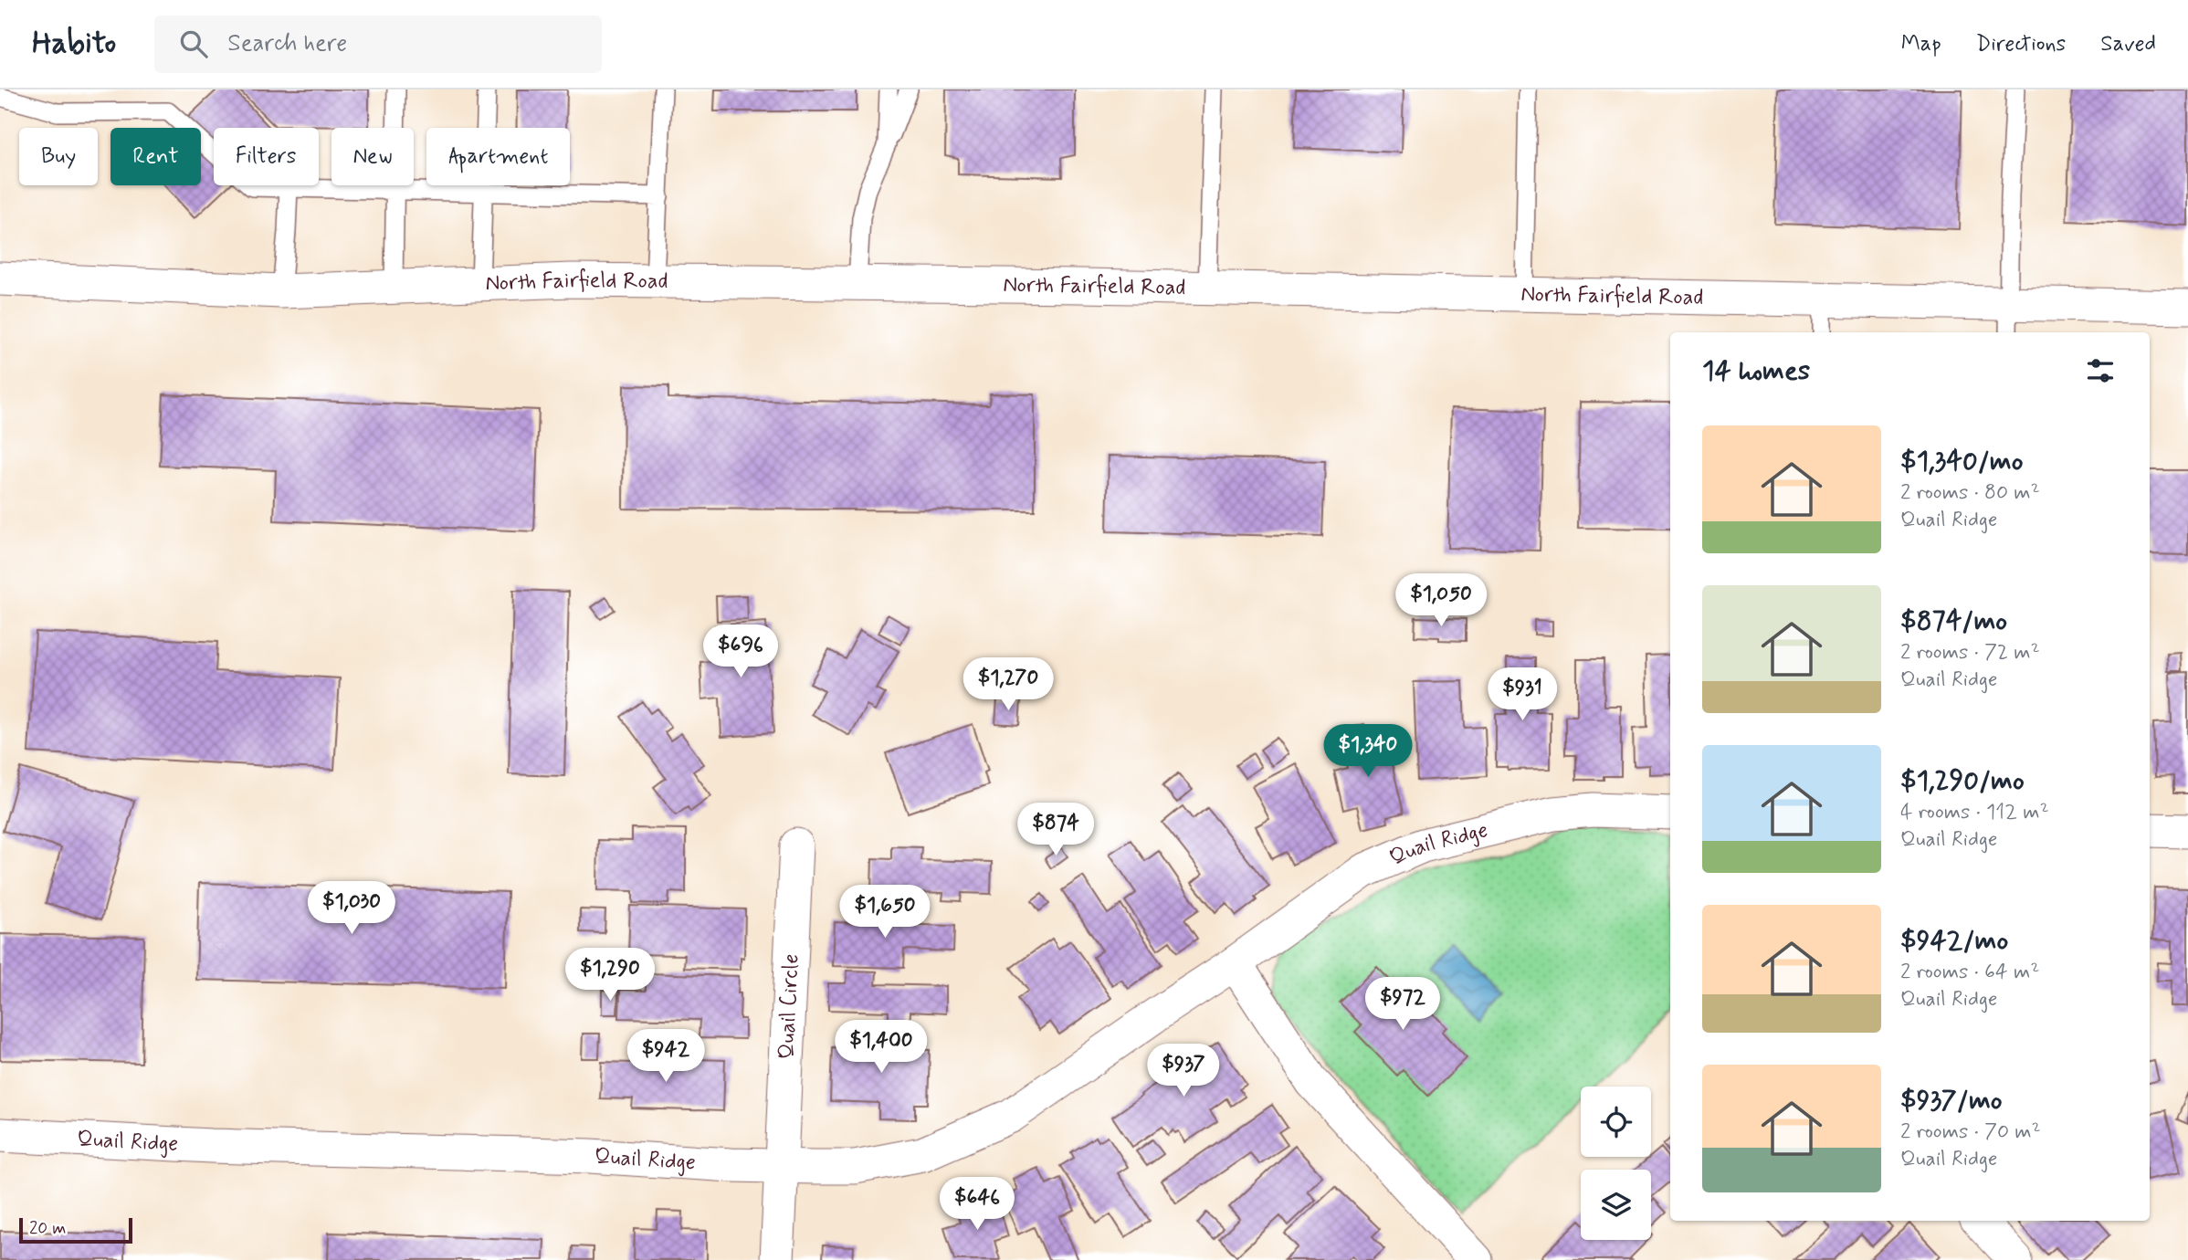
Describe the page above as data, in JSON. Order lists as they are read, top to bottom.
{
  "streets": {
    "street": ["North Fairfield Road", "Quail Ridge", "Quail Circle"]
  },
  "crossings": [
    ["Quail Ridge", "Quail Circle"]
  ],
  "scale_bar": "20 m",
  "page": {
    "header": "Habito",
    "search": "Search here",
    "nav": ["Map", "Directions", "Saved"],
    "chip": [
      "Buy",
      "Rent",
      "Filters",
      "New",
      "Apartment"
    ],
    "heading": "14 homes",
    "list": [
      {
        "name": "$1,340/mo",
        "note": "2 rooms · 80 m² · Quail Ridge"
      },
      {
        "name": "$874/mo",
        "note": "2 rooms · 72 m² · Quail Ridge"
      },
      {
        "name": "$1,290/mo",
        "note": "4 rooms · 112 m² · Quail Ridge"
      },
      {
        "name": "$942/mo",
        "note": "2 rooms · 64 m² · Quail Ridge"
      },
      {
        "name": "$937/mo",
        "note": "2 rooms · 70 m² · Quail Ridge"
      }
    ],
    "price": [
      "$1,050",
      "$696",
      "$1,270",
      "$931",
      "$1,340",
      "$874",
      "$1,030",
      "$1,650",
      "$1,290",
      "$972",
      "$1,400",
      "$942",
      "$937",
      "$646"
    ],
    "scale": "20 m"
  }
}
